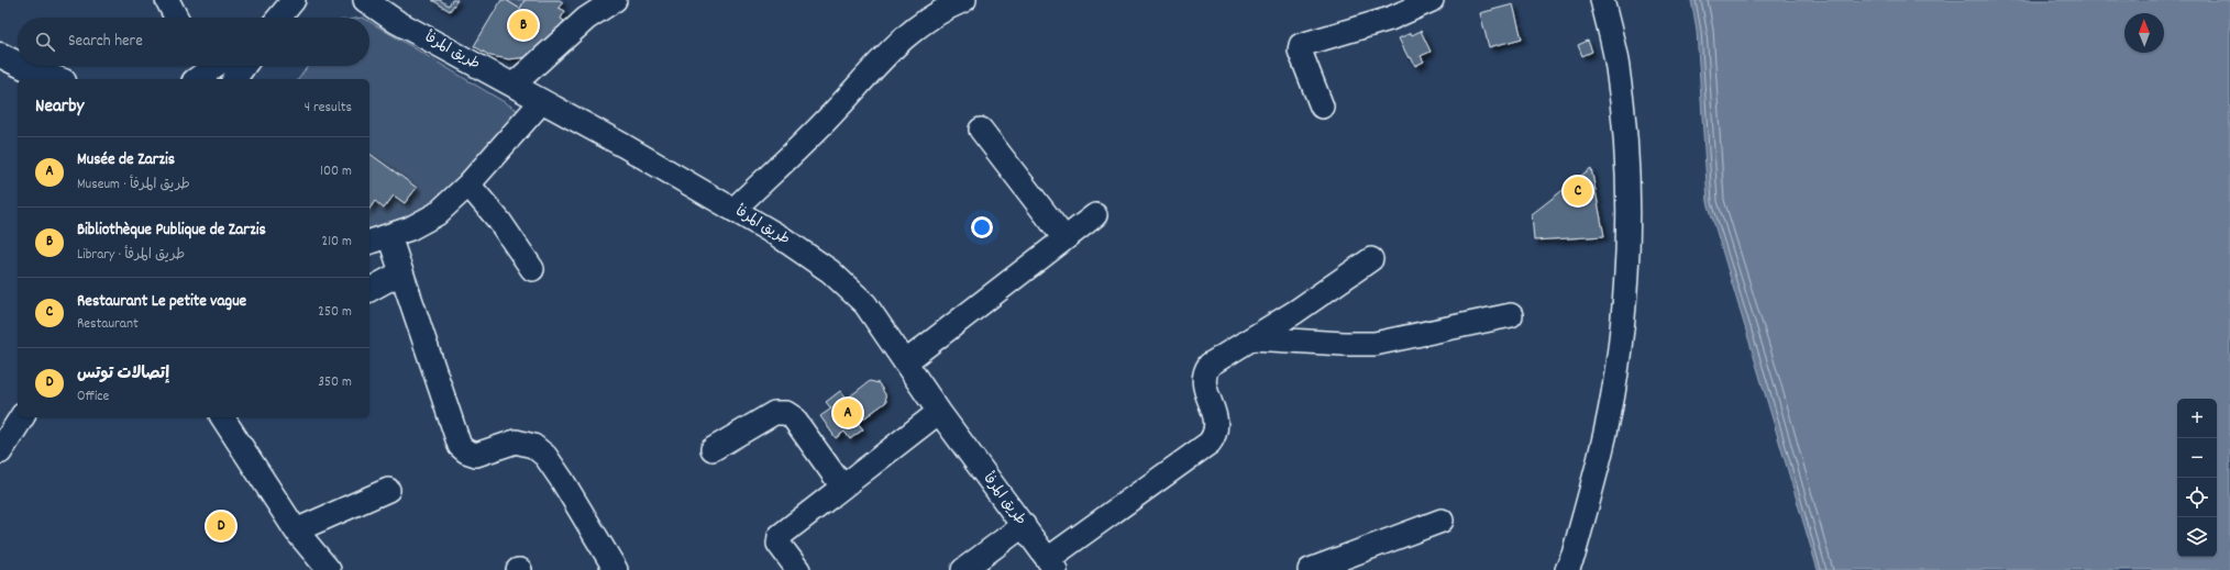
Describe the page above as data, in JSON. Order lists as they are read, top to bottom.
{
  "streets": {
    "street": ["طريق المرفأ"]
  },
  "north": "top",
  "page": {
    "pins": [
      "B",
      "C",
      "A",
      "D"
    ],
    "search": "Search here",
    "heading": ["Nearby", "4 results"],
    "list": [
      {
        "mark": "A",
        "name": "Musée de Zarzis",
        "note": "Museum · طريق المرفأ",
        "value": "100 m"
      },
      {
        "mark": "B",
        "name": "Bibliothèque Publique de Zarzis",
        "note": "Library · طريق المرفأ",
        "value": "210 m"
      },
      {
        "mark": "C",
        "name": "Restaurant Le petite vague",
        "note": "Restaurant",
        "value": "250 m"
      },
      {
        "mark": "D",
        "name": "إتصالات توتس",
        "note": "Office",
        "value": "350 m"
      }
    ],
    "map_buttons": ["+", "−"]
  }
}
